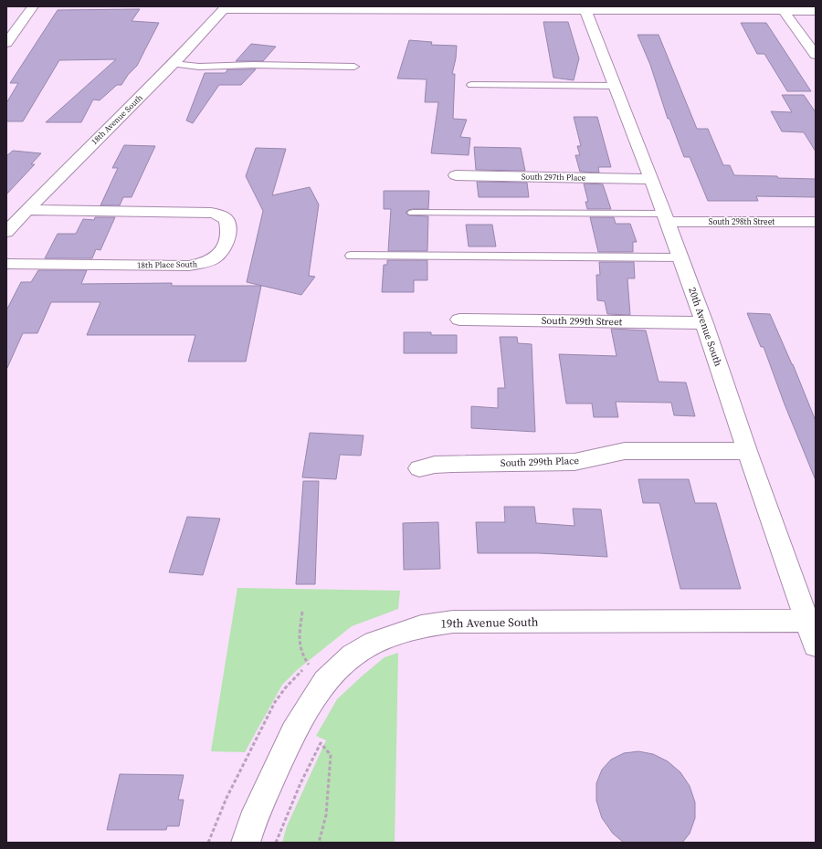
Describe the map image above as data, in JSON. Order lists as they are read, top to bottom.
{
  "streets": {
    "street": [
      "18th Avenue South",
      "South 297th Place",
      "South 298th Street",
      "18th Place South",
      "South 299th Street",
      "20th Avenue South",
      "South 299th Place",
      "19th Avenue South"
    ]
  },
  "crossings": [
    ["18th Avenue South", "18th Place South"],
    ["South 297th Place", "20th Avenue South"],
    ["South 298th Street", "20th Avenue South"],
    ["South 299th Street", "20th Avenue South"],
    ["20th Avenue South", "South 299th Place"],
    ["20th Avenue South", "19th Avenue South"]
  ]
}
